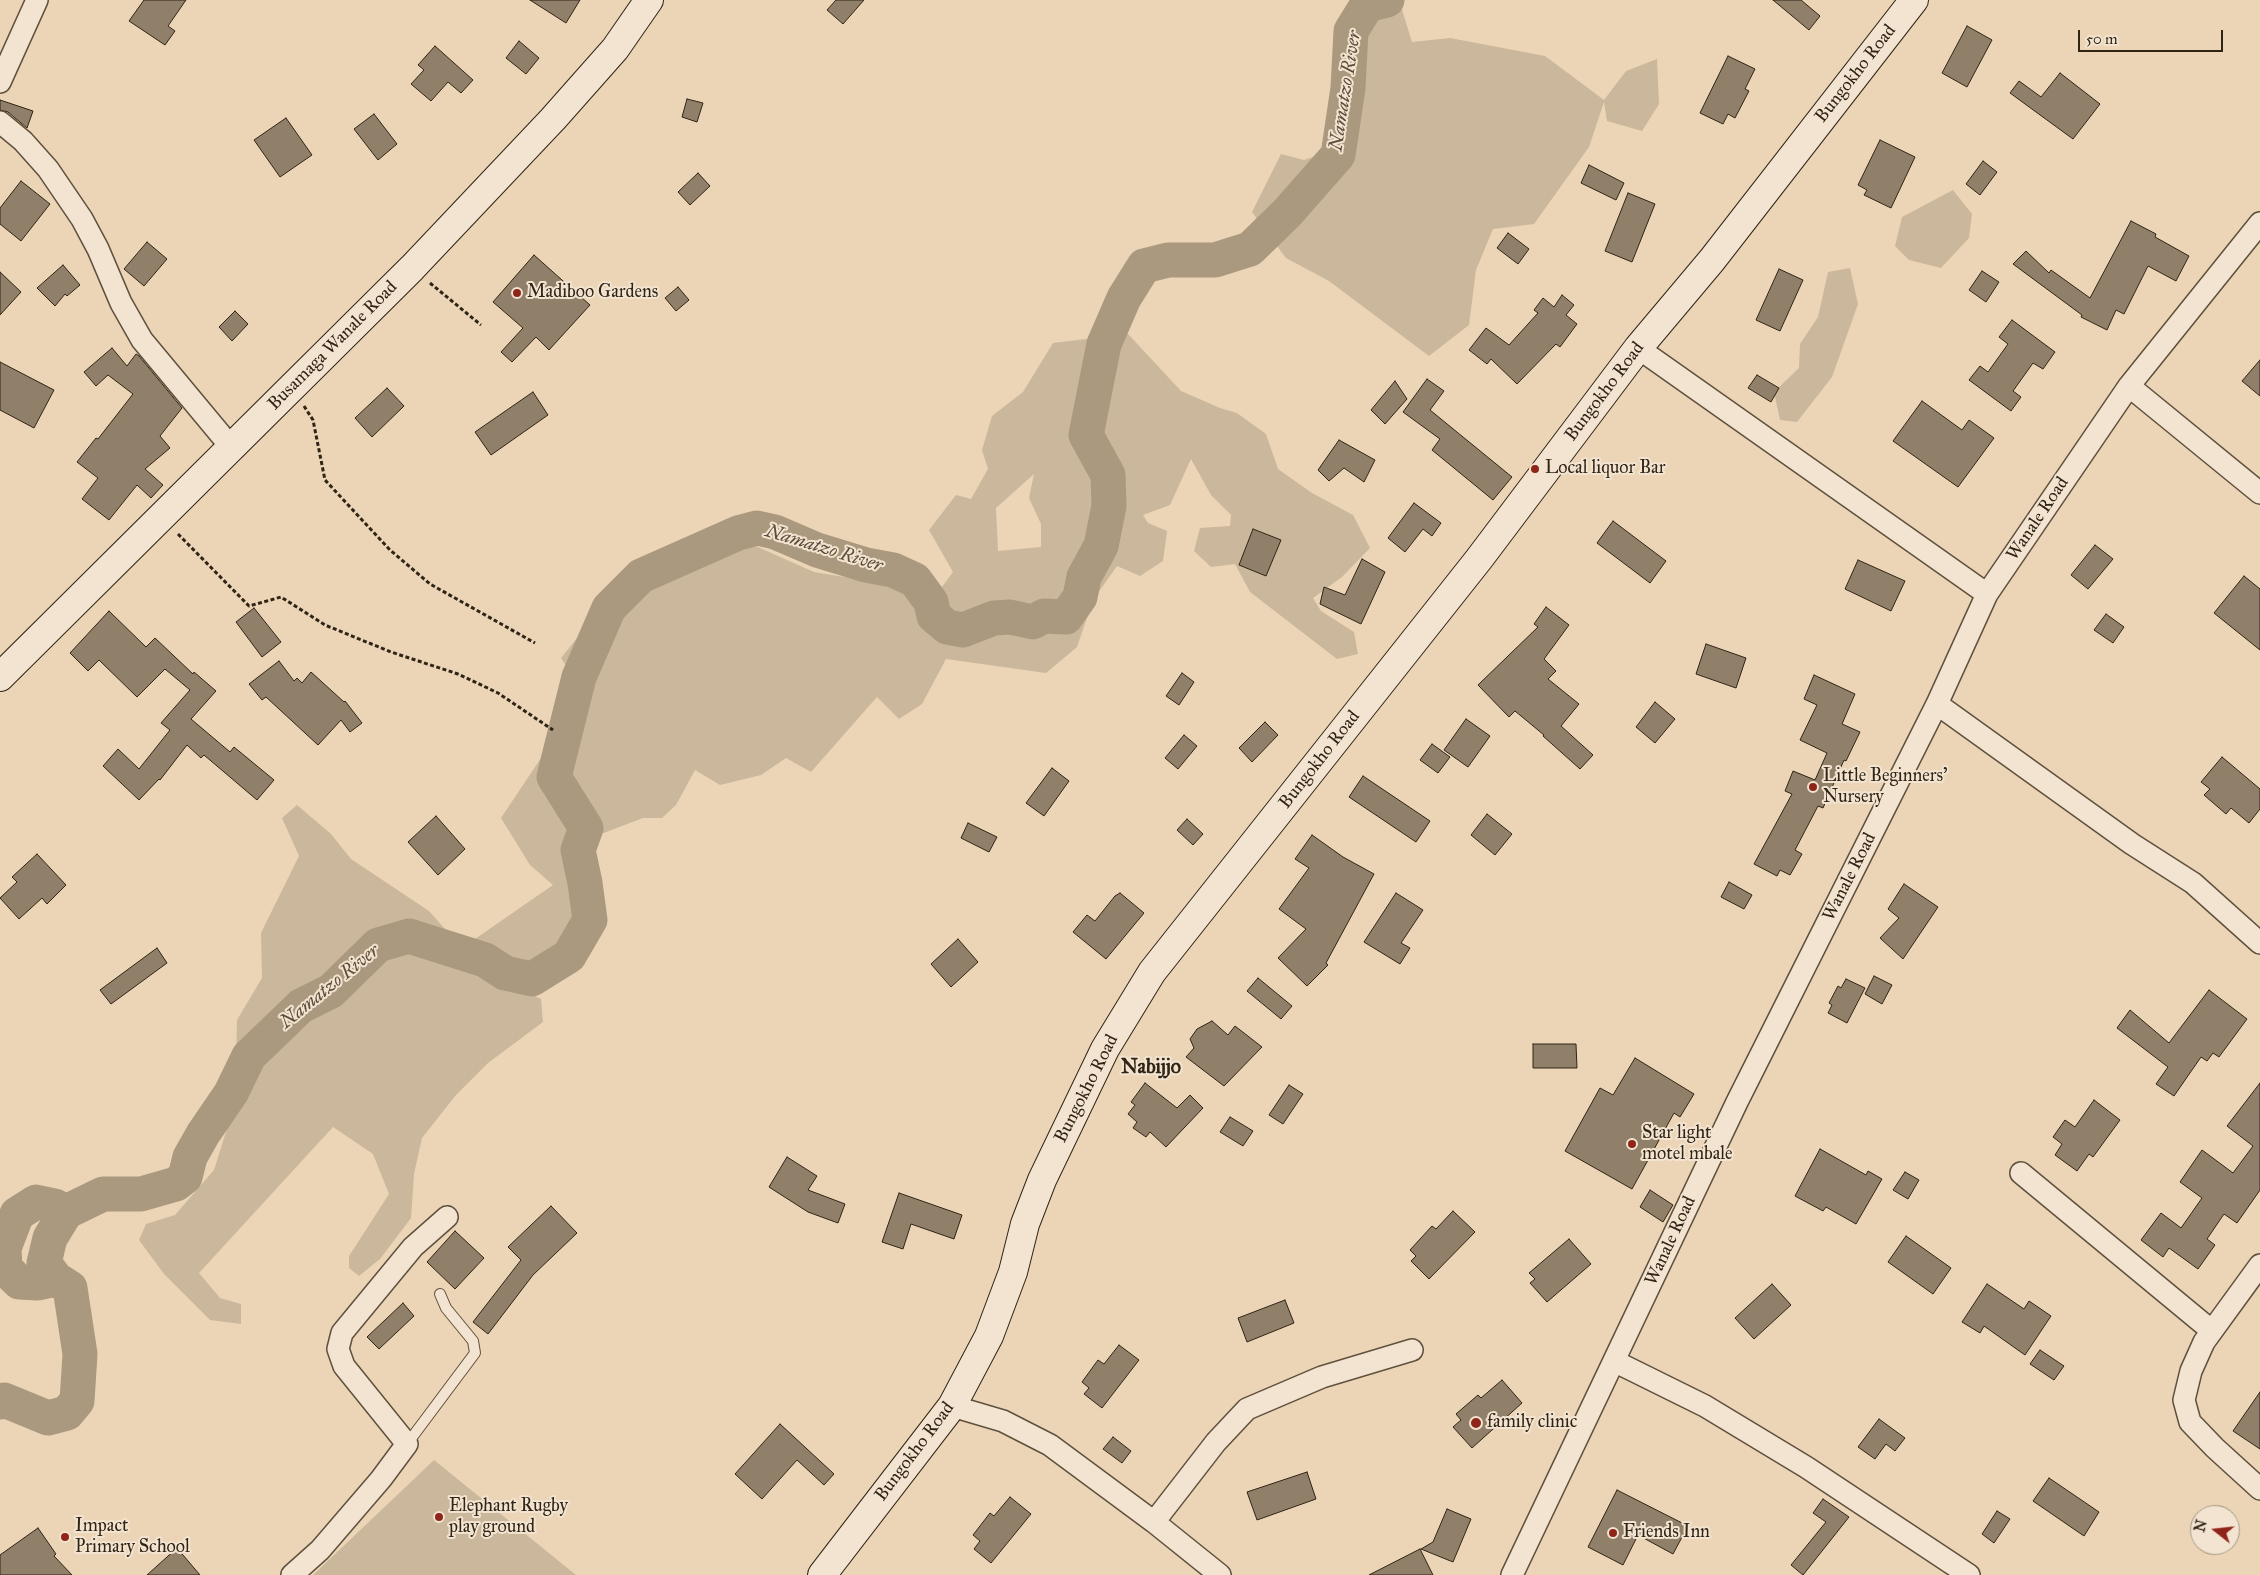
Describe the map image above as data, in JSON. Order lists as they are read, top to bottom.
{
  "streets": {
    "street": ["Bungokho Road", "Busamaga Wanale Road", "Wanale Road"]
  },
  "districts": ["Nabijjo"],
  "water": ["Namatzo River"],
  "places": [
    "Madiboo Gardens",
    "Local liquor Bar",
    "Little Beginners' Nursery",
    "Star light motel mbale",
    "family clinic",
    "Elephant Rugby play ground",
    "Friends Inn",
    "Impact Primary School"
  ],
  "scale_bar": "50 m",
  "north": "left"
}
